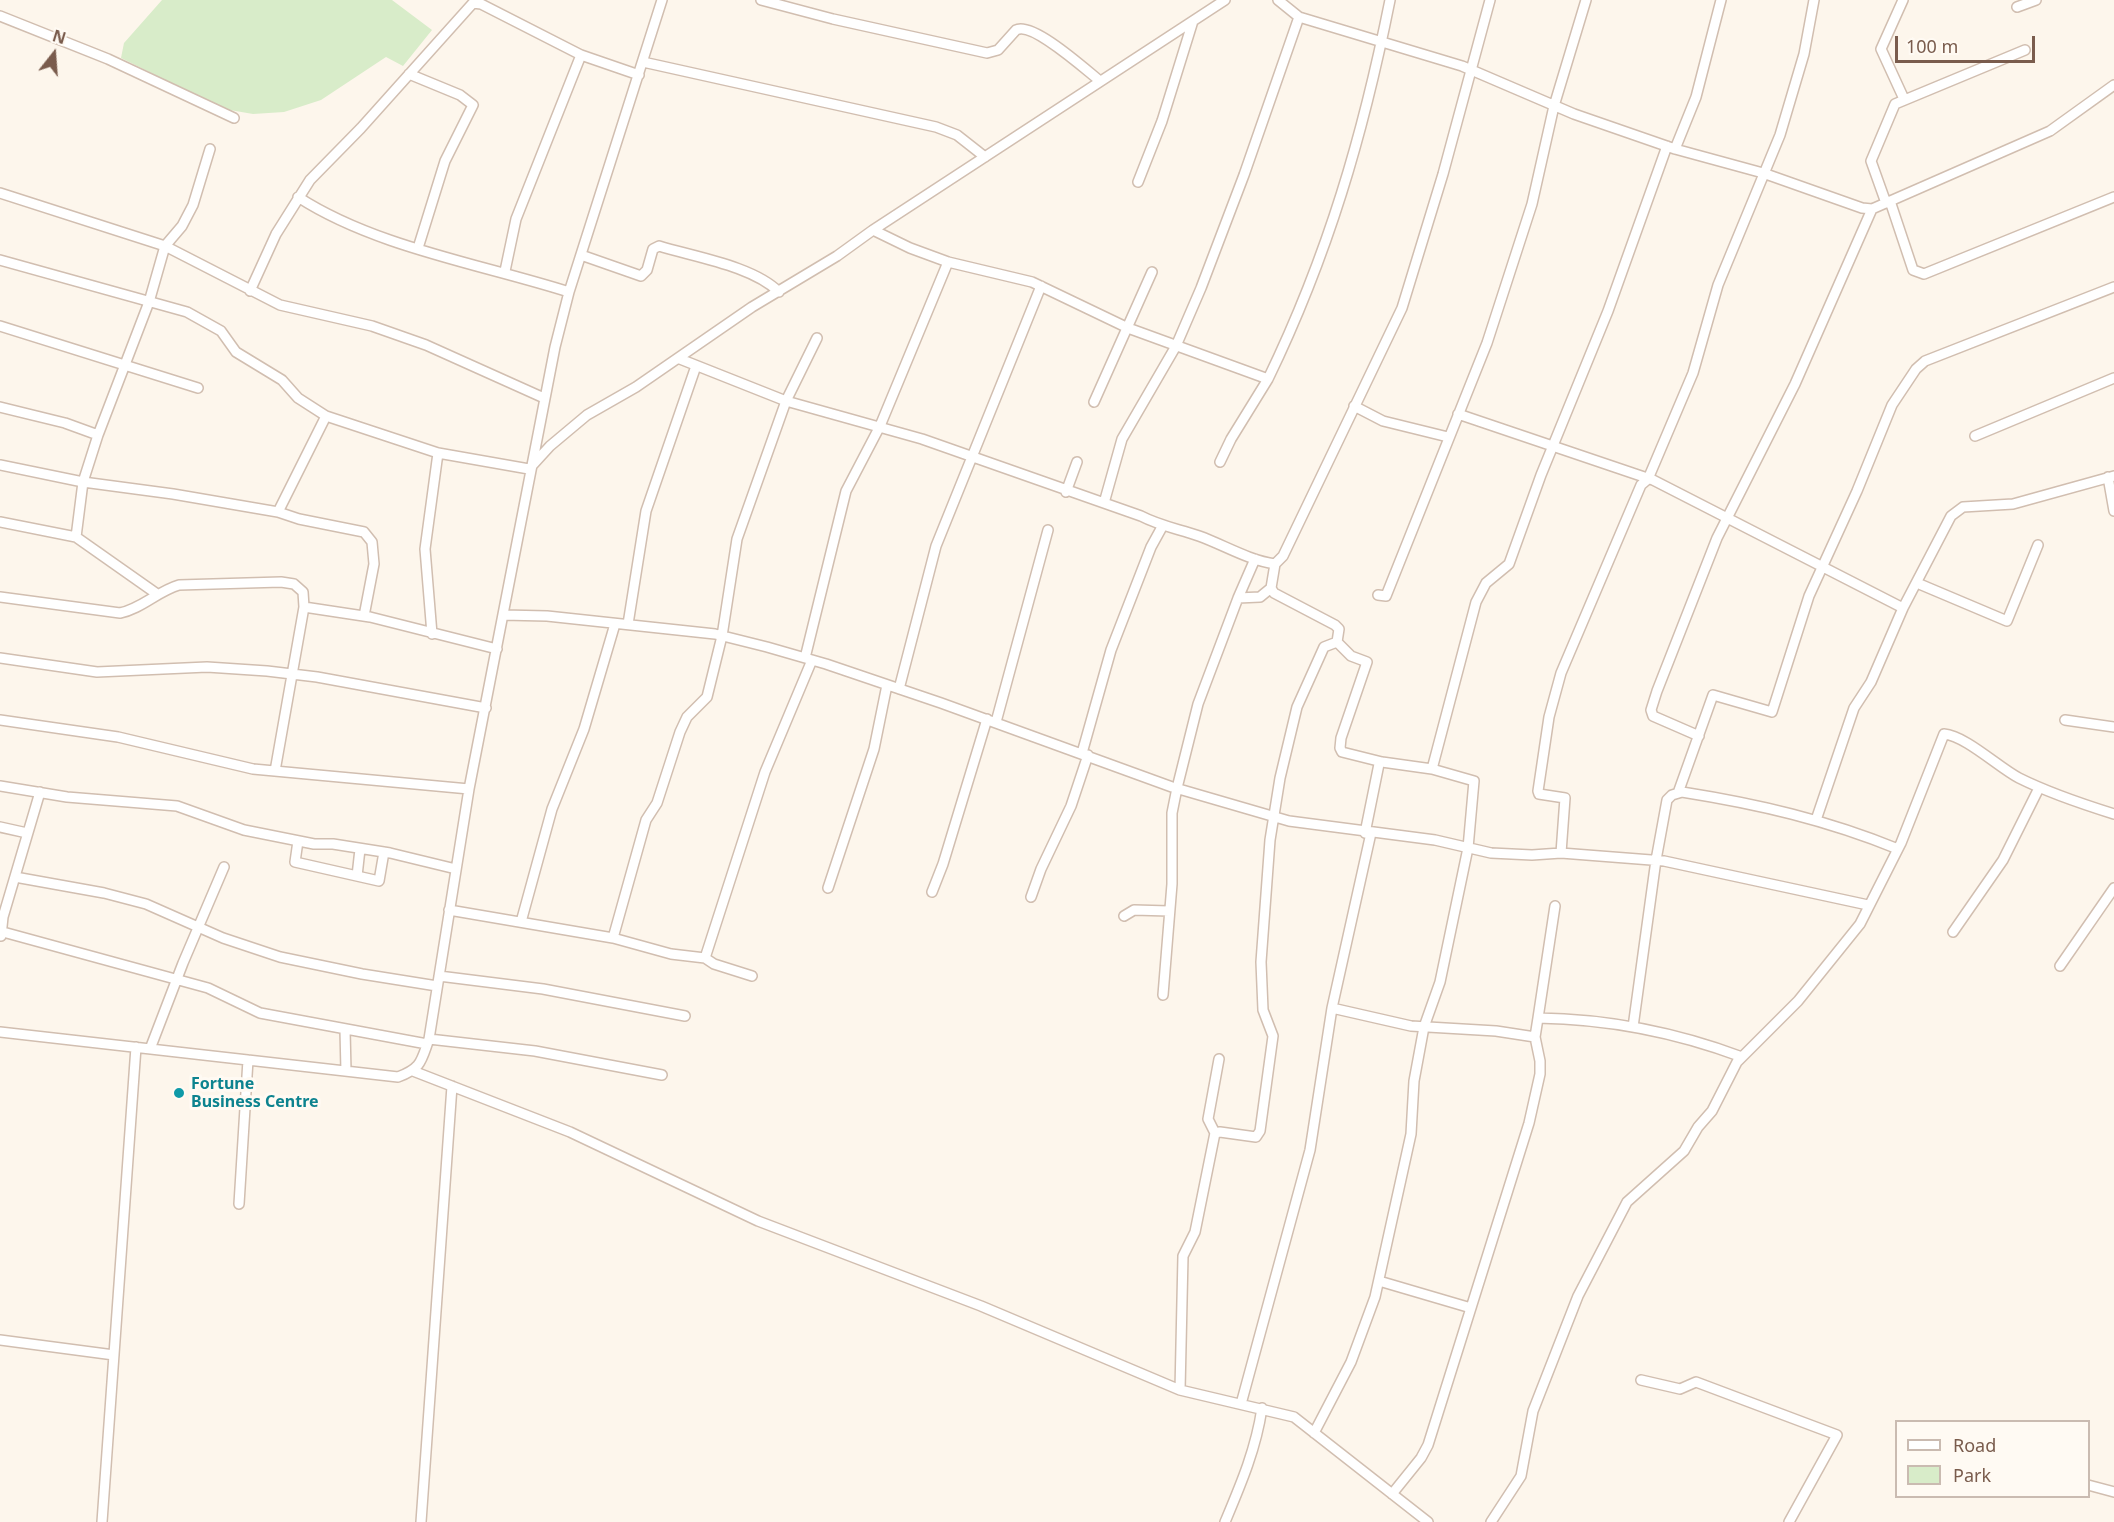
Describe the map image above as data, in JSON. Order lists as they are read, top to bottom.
{
  "places": ["Fortune Business Centre"],
  "legend": ["Road", "Park"],
  "scale_bar": "100 m",
  "north": "top"
}
